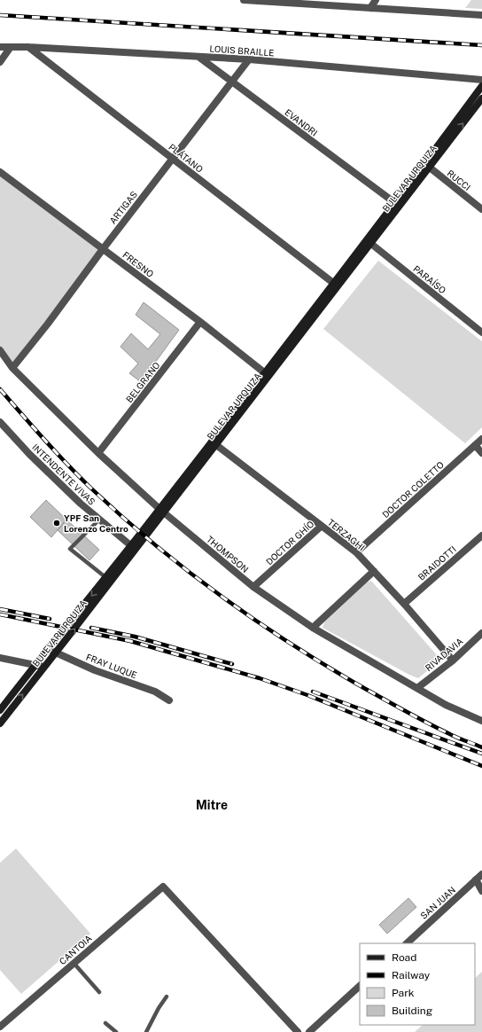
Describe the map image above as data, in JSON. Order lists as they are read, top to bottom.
{
  "streets": {
    "main road": ["BULEVAR URQUIZA"],
    "street": [
      "LOUIS BRAILLE",
      "EVANDRI",
      "PLÁTANO",
      "RUCCI",
      "ARTIGAS",
      "FRESNO",
      "PARAÍSO",
      "BELGRANO",
      "INTENDENTE VIVAS",
      "DOCTOR COLETTO",
      "TERZAGHI",
      "DOCTOR GHÍO",
      "THOMPSON",
      "BRAIDOTTI",
      "RIVADAVIA",
      "FRAY LUQUE",
      "SAN JUAN",
      "CANTOIA"
    ]
  },
  "crossings": [
    ["LOUIS BRAILLE", "EVANDRI"],
    ["LOUIS BRAILLE", "PLÁTANO"],
    ["LOUIS BRAILLE", "ARTIGAS"],
    ["EVANDRI", "BULEVAR URQUIZA"],
    ["EVANDRI", "ARTIGAS"],
    ["PLÁTANO", "BULEVAR URQUIZA"],
    ["PLÁTANO", "ARTIGAS"],
    ["BULEVAR URQUIZA", "RUCCI"],
    ["BULEVAR URQUIZA", "FRESNO"],
    ["BULEVAR URQUIZA", "PARAÍSO"],
    ["BULEVAR URQUIZA", "INTENDENTE VIVAS"],
    ["BULEVAR URQUIZA", "TERZAGHI"],
    ["BULEVAR URQUIZA", "THOMPSON"],
    ["BULEVAR URQUIZA", "FRAY LUQUE"],
    ["ARTIGAS", "FRESNO"],
    ["ARTIGAS", "THOMPSON"],
    ["FRESNO", "BELGRANO"],
    ["BELGRANO", "THOMPSON"],
    ["DOCTOR COLETTO", "TERZAGHI"],
    ["TERZAGHI", "DOCTOR GHÍO"],
    ["TERZAGHI", "BRAIDOTTI"],
    ["TERZAGHI", "RIVADAVIA"],
    ["DOCTOR GHÍO", "THOMPSON"],
    ["THOMPSON", "RIVADAVIA"]
  ],
  "districts": ["Mitre"],
  "places": ["YPF San Lorenzo Centro"],
  "legend": [
    "Road",
    "Railway",
    "Park",
    "Building"
  ]
}
